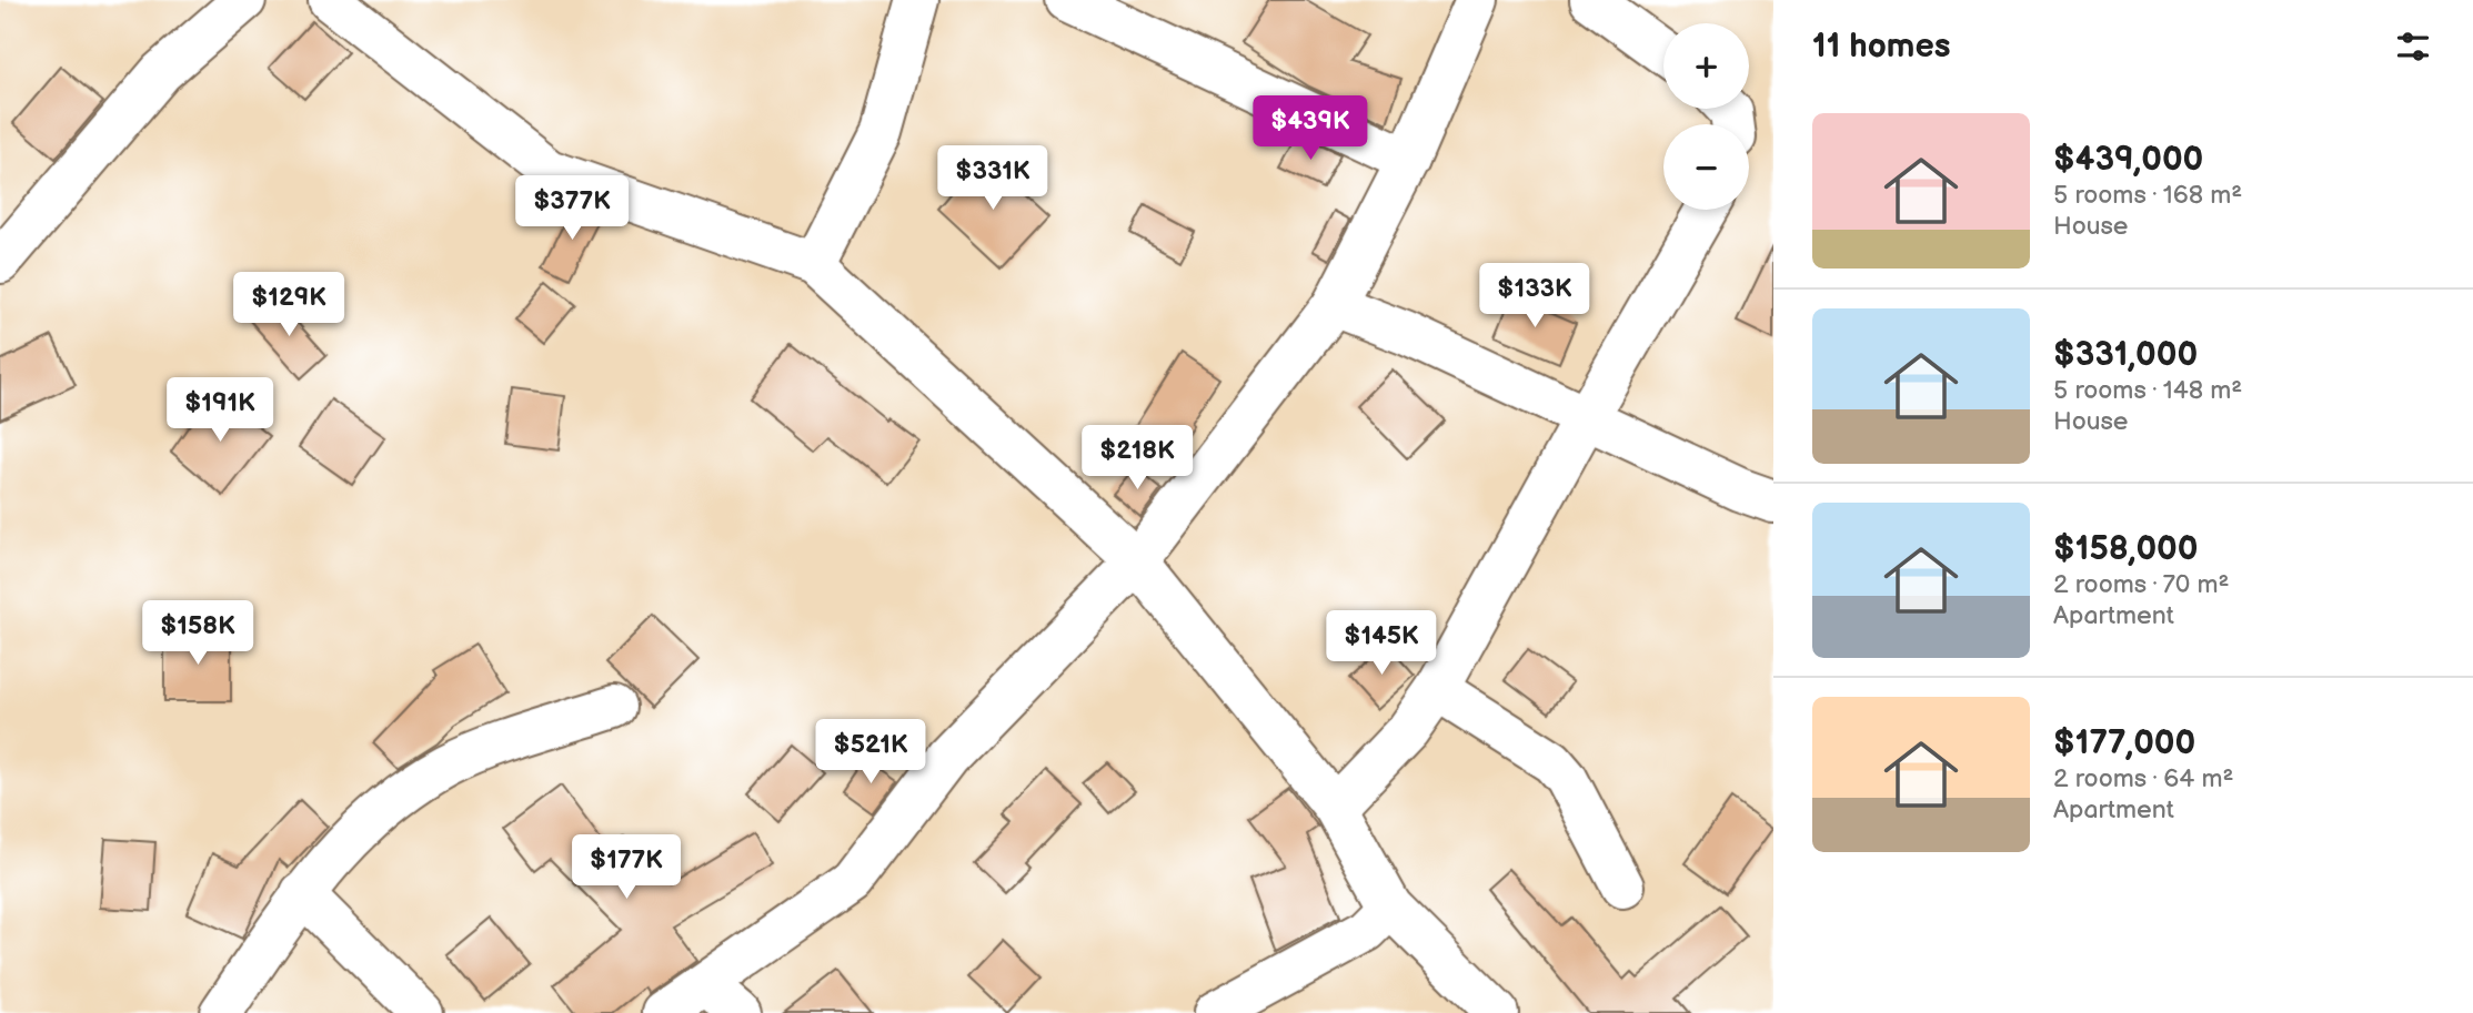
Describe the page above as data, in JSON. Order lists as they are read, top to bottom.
{
  "page": {
    "heading": "11 homes",
    "map_buttons": ["+", "−"],
    "list": [
      {
        "name": "$439,000",
        "note": "5 rooms · 168 m² · House"
      },
      {
        "name": "$331,000",
        "note": "5 rooms · 148 m² · House"
      },
      {
        "name": "$158,000",
        "note": "2 rooms · 70 m² · Apartment"
      },
      {
        "name": "$177,000",
        "note": "2 rooms · 64 m² · Apartment"
      }
    ],
    "price": [
      "$439K",
      "$331K",
      "$377K",
      "$133K",
      "$129K",
      "$191K",
      "$218K",
      "$158K",
      "$145K",
      "$521K",
      "$177K"
    ]
  }
}
